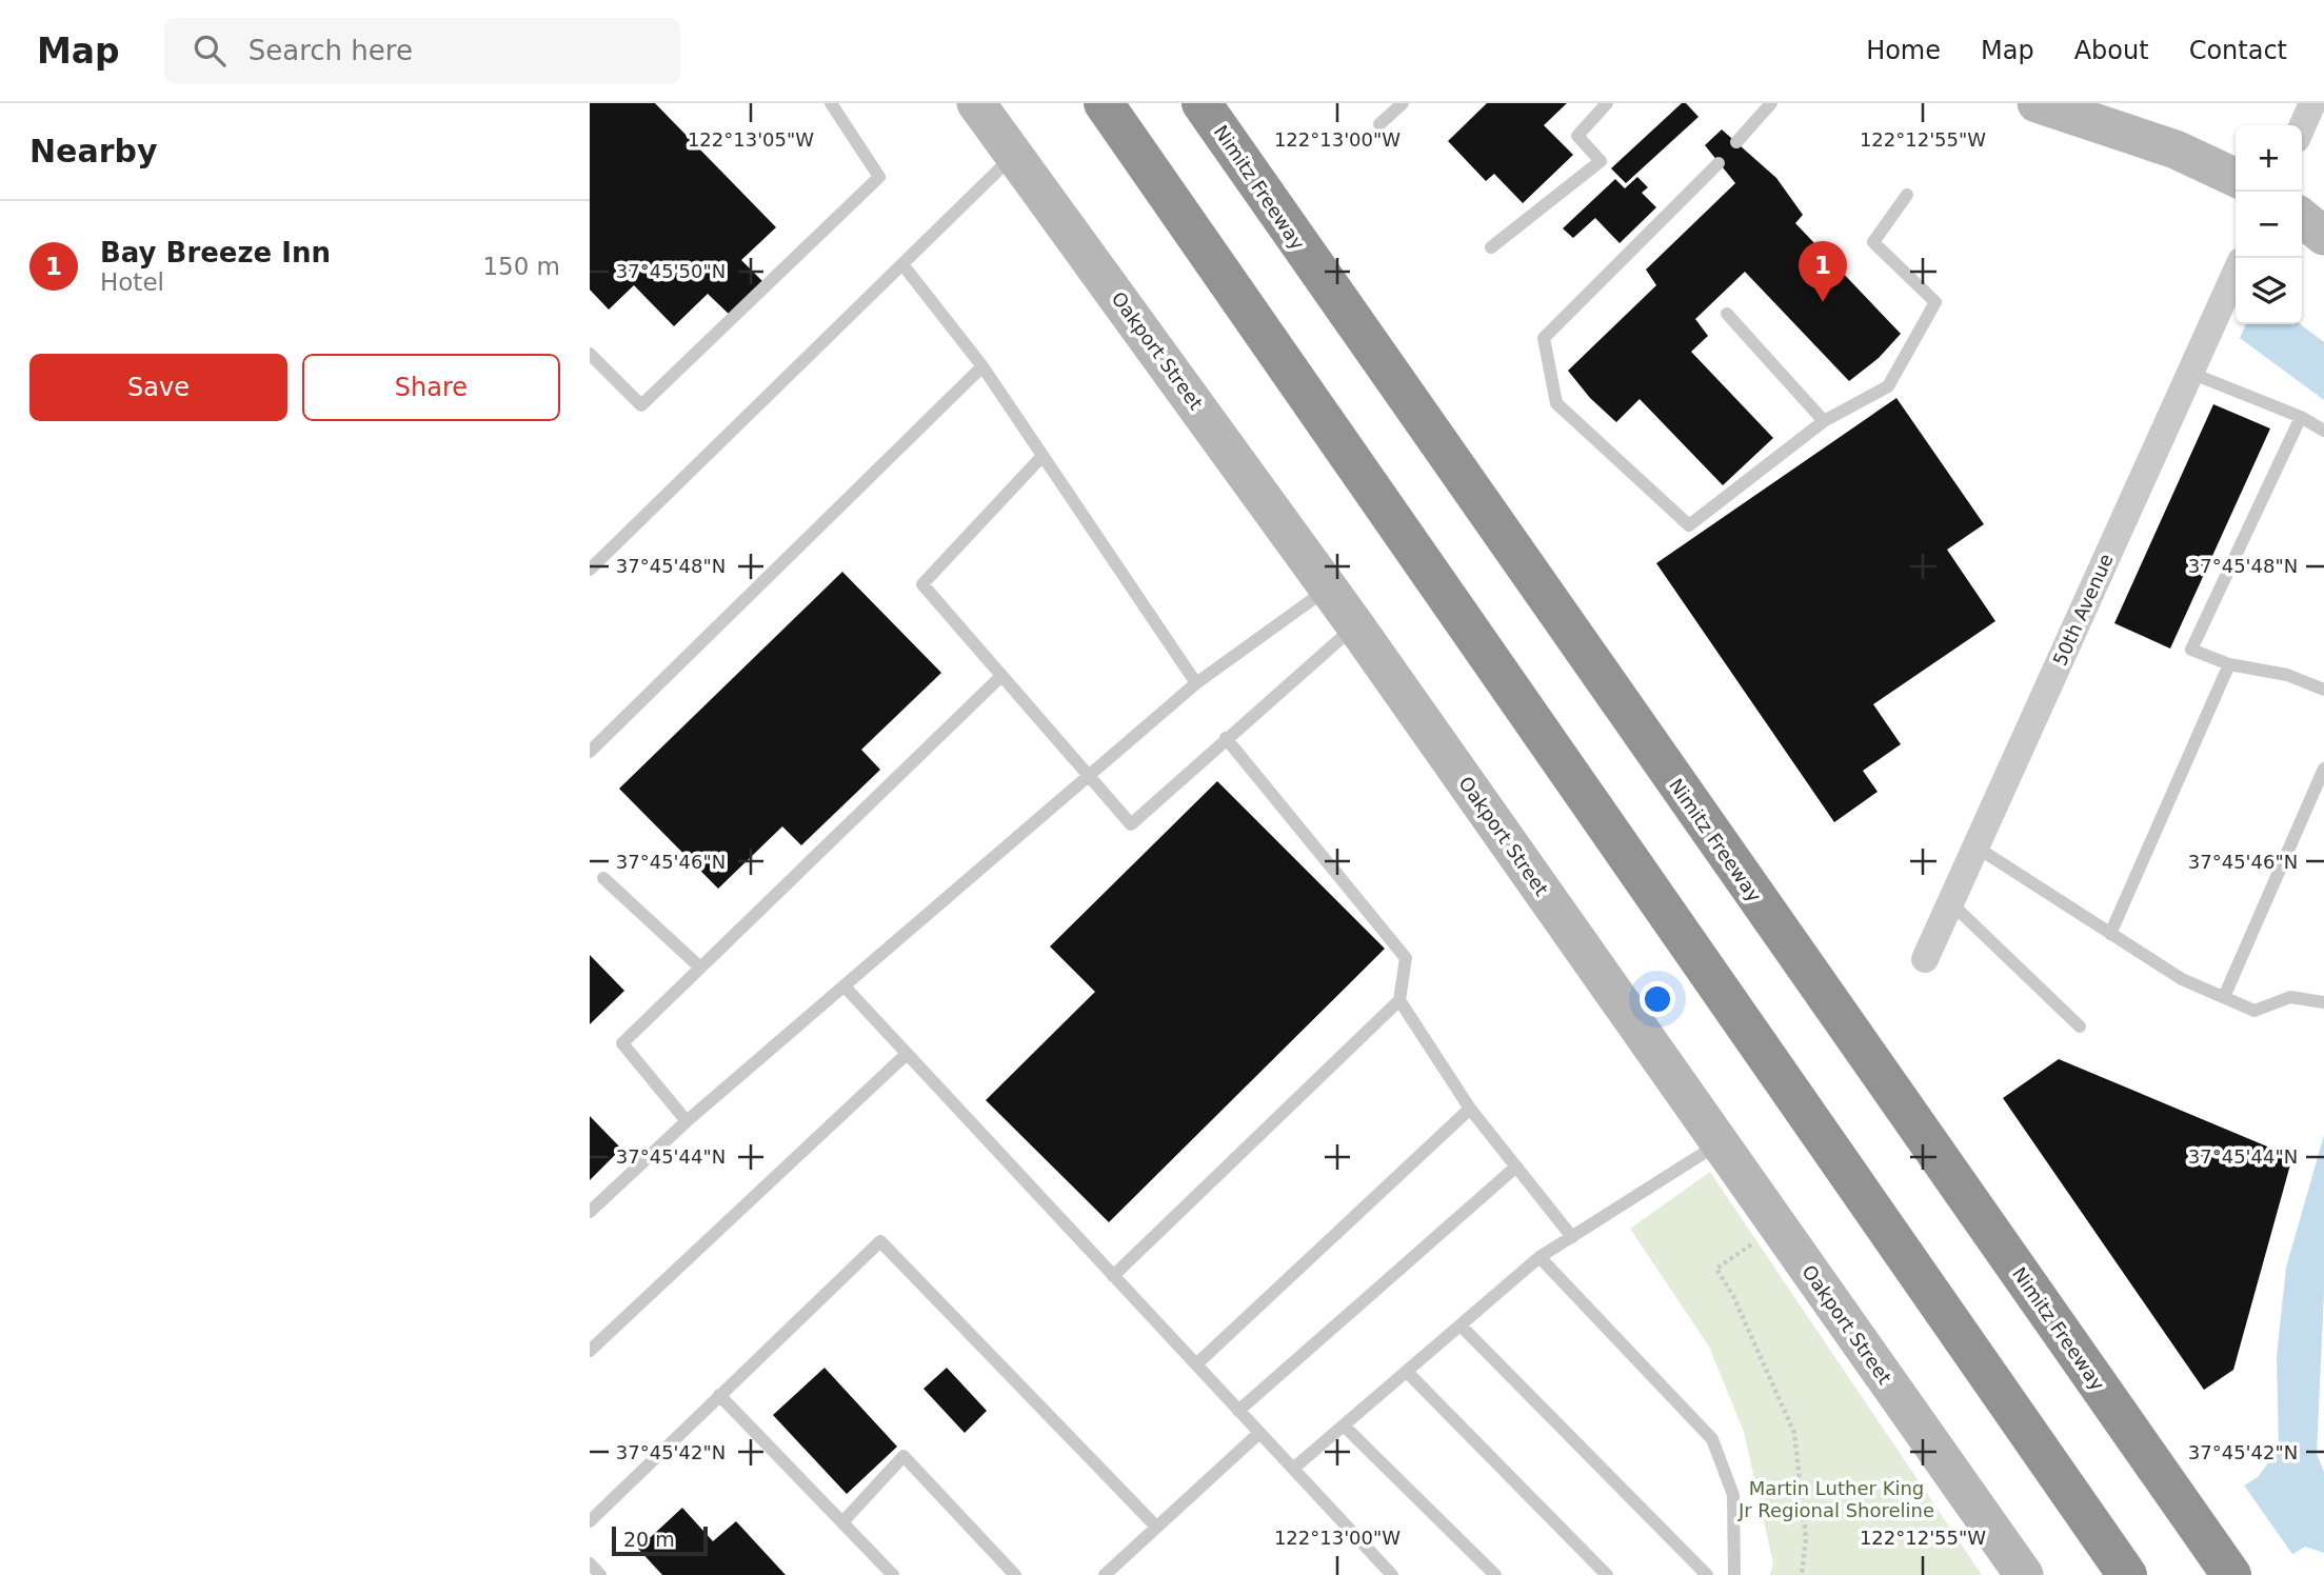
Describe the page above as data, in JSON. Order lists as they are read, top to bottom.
{
  "streets": {
    "highway": ["Nimitz Freeway"],
    "main road": ["Oakport Street"],
    "street": ["50th Avenue"]
  },
  "parks": ["Martin Luther King Jr Regional Shoreline"],
  "scale_bar": "20 m",
  "page": {
    "header": "Map",
    "search": "Search here",
    "nav": [
      "Home",
      "Map",
      "About",
      "Contact"
    ],
    "heading": "Nearby",
    "map_buttons": ["+", "−"],
    "list": [
      {
        "mark": "1",
        "name": "Bay Breeze Inn",
        "note": "Hotel",
        "value": "150 m"
      }
    ],
    "pins": "1",
    "buttons": ["Save", "Share"],
    "scale": "20 m"
  },
  "coordinates": [
    "122°13'05\"W",
    "122°13'00\"W",
    "122°12'55\"W",
    "37°45'50\"N",
    "37°45'48\"N",
    "37°45'46\"N",
    "37°45'44\"N",
    "37°45'42\"N"
  ]
}
